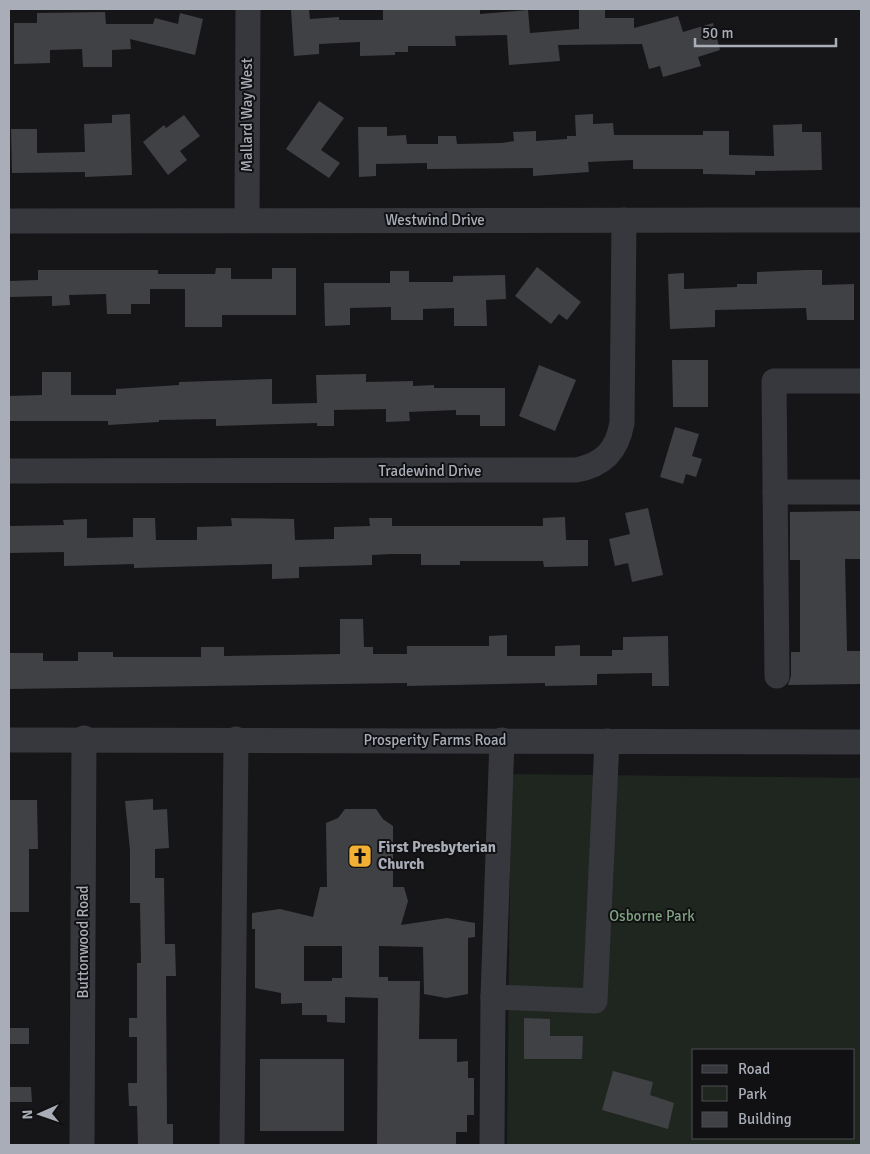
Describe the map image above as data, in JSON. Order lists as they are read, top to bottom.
{
  "streets": {
    "street": [
      "Mallard Way West",
      "Westwind Drive",
      "Tradewind Drive",
      "Prosperity Farms Road",
      "Buttonwood Road"
    ]
  },
  "crossings": [
    ["Mallard Way West", "Westwind Drive"],
    ["Westwind Drive", "Tradewind Drive"],
    ["Prosperity Farms Road", "Buttonwood Road"]
  ],
  "parks": ["Osborne Park"],
  "places": {
    "church": ["First Presbyterian Church"]
  },
  "legend": ["Road", "Park", "Building"],
  "scale_bar": "50 m",
  "north": "left"
}
